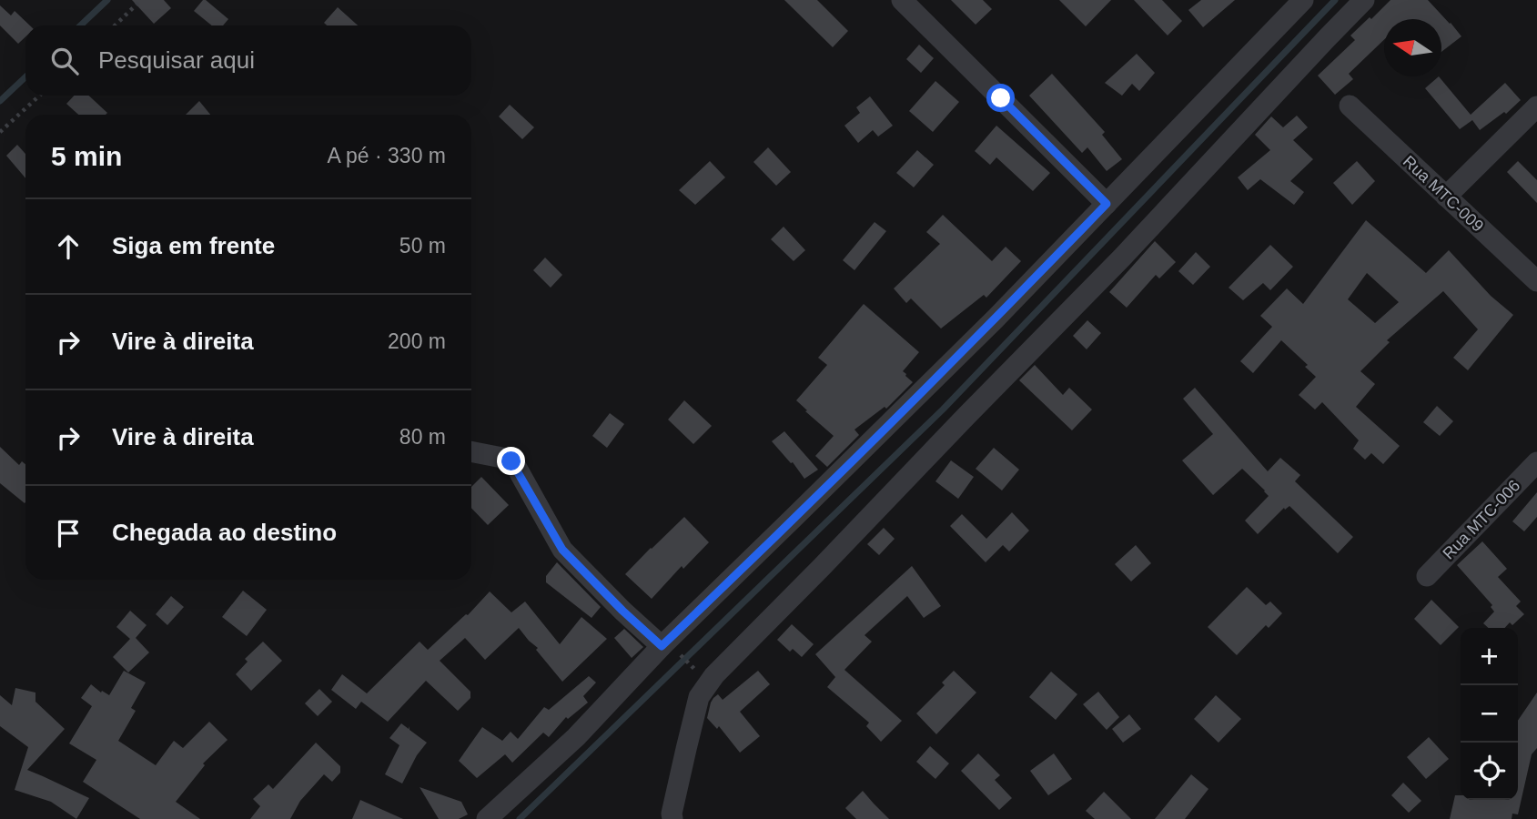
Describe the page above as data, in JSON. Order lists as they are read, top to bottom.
{
  "streets": {
    "street": ["Rua MTC-009", "Rua MTC-006"]
  },
  "north": "left",
  "page": {
    "search": "Pesquisar aqui",
    "heading": ["5 min", "A pé · 330 m"],
    "list": [
      ["Siga em frente", "50 m"],
      ["Vire à direita", "200 m"],
      ["Vire à direita", "80 m"],
      "Chegada ao destino"
    ],
    "map_buttons": ["+", "−"]
  }
}
